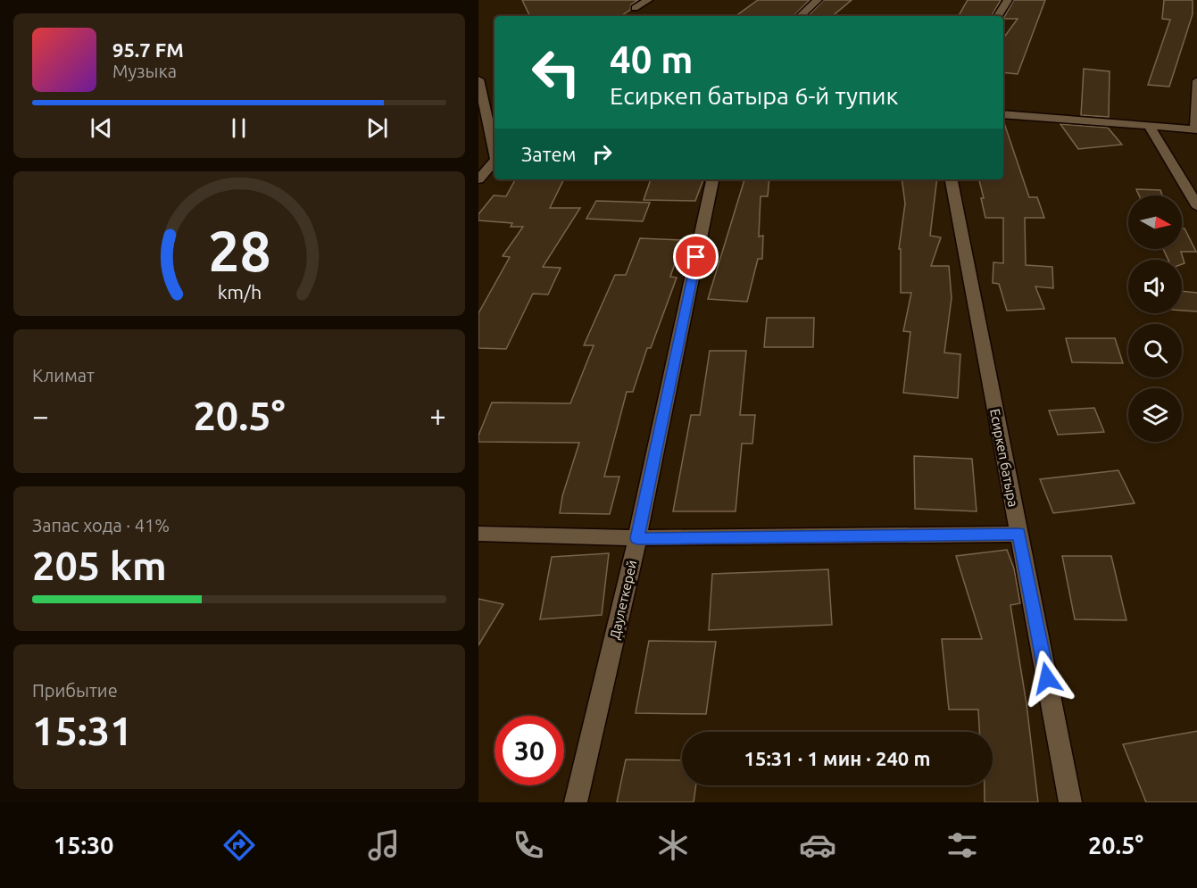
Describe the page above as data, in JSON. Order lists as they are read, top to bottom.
{
  "streets": {
    "street": ["Есиркеп батыра", "Даулеткерей"]
  },
  "north": "right",
  "page": {
    "turn": ["40 m", "Есиркеп батыра 6-й тупик"],
    "song": ["95.7 FM", "Музыка"],
    "then": "Затем",
    "tile": [
      "Климат",
      ["Запас хода · 41%", "205 km"],
      ["Прибытие", "15:31"]
    ],
    "heat": ["−", "20.5°", "+"],
    "limit": "30",
    "trip": "15:31 · 1 мин · 240 m",
    "tabs": ["15:30", "20.5°"],
    "gauge": ["28", "km/h"]
  }
}
